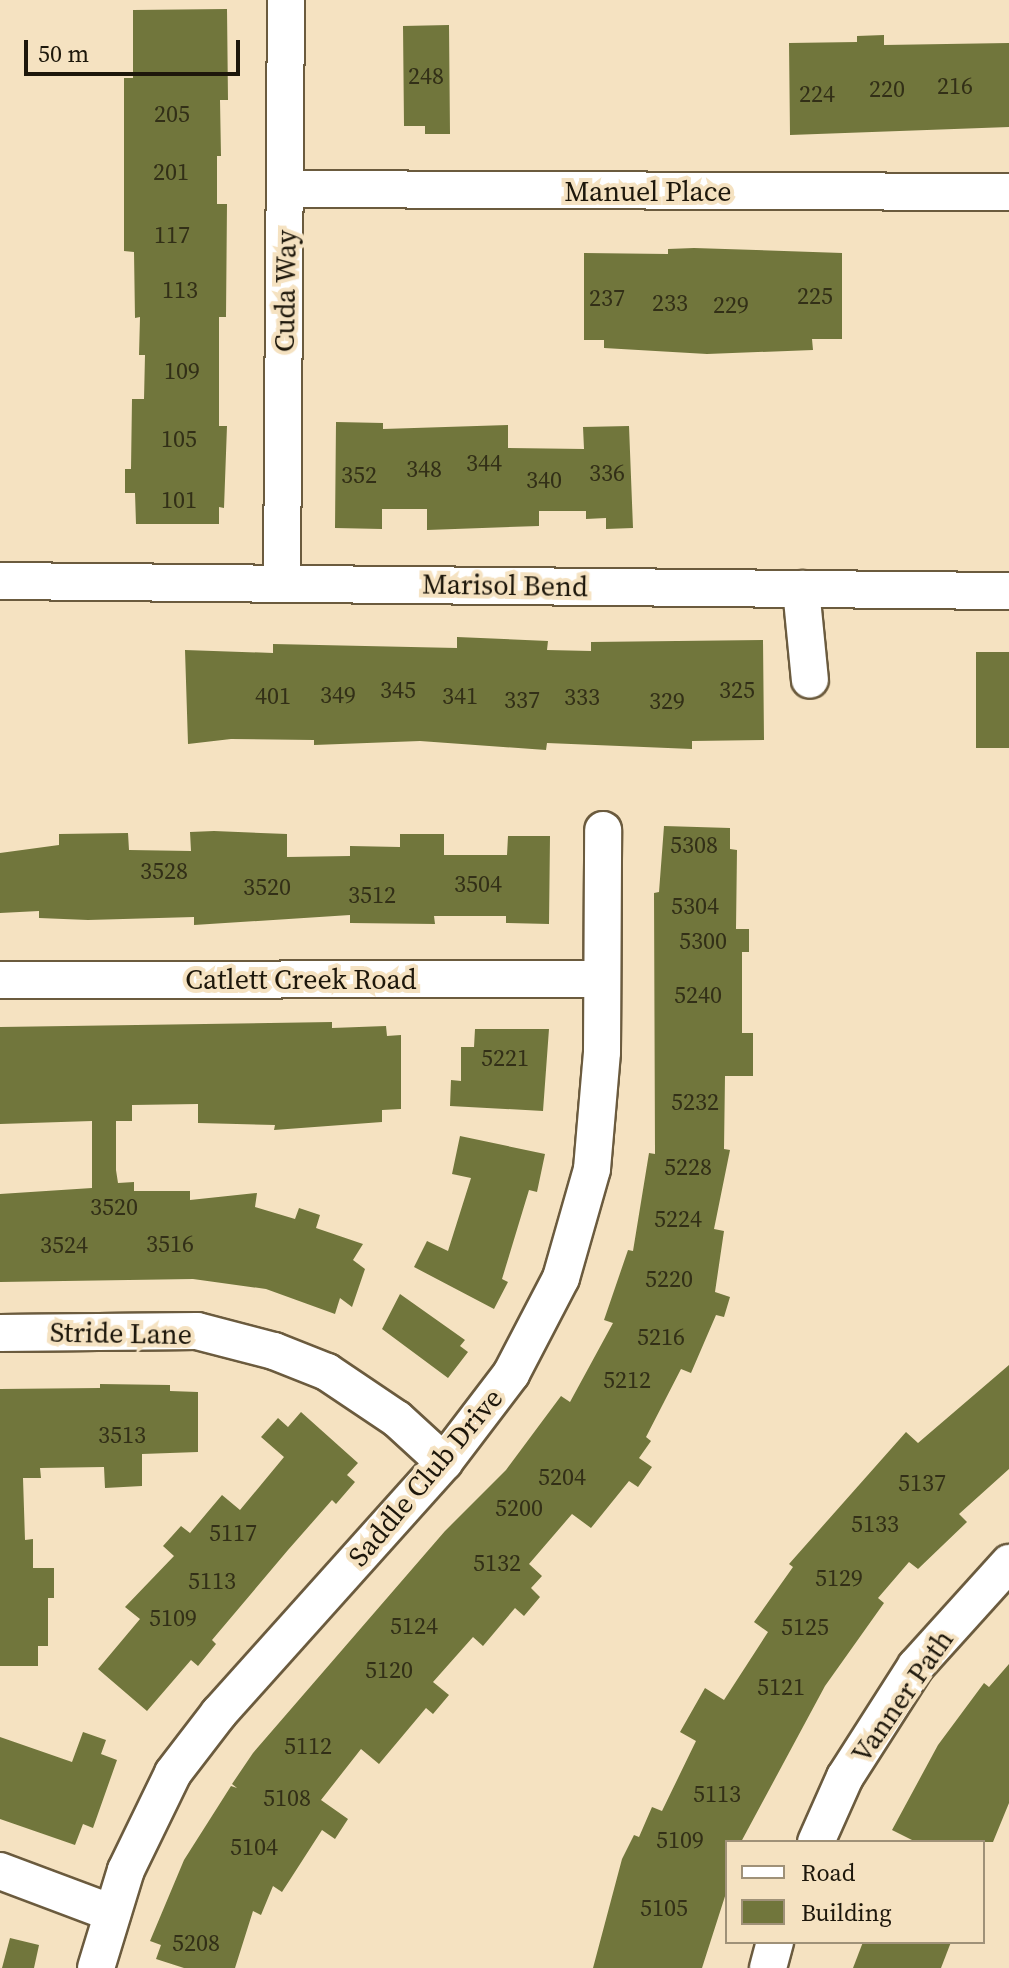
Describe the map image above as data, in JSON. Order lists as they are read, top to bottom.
{
  "streets": {
    "street": [
      "Manuel Place",
      "Cuda Way",
      "Marisol Bend",
      "Catlett Creek Road",
      "Stride Lane",
      "Saddle Club Drive",
      "Vanner Path"
    ]
  },
  "crossings": [
    ["Manuel Place", "Cuda Way"],
    ["Cuda Way", "Marisol Bend"],
    ["Catlett Creek Road", "Saddle Club Drive"],
    ["Stride Lane", "Saddle Club Drive"]
  ],
  "house_numbers": [
    "248",
    "216",
    "220",
    "224",
    "205",
    "201",
    "117",
    "113",
    "225",
    "237",
    "233",
    "229",
    "109",
    "105",
    "344",
    "348",
    "336",
    "352",
    "340",
    "101",
    "345",
    "325",
    "349",
    "401",
    "341",
    "333",
    "337",
    "329",
    "5308",
    "3528",
    "3504",
    "3520",
    "3512",
    "5304",
    "5300",
    "5240",
    "5221",
    "5232",
    "5228",
    "3520",
    "5224",
    "3516",
    "3524",
    "5220",
    "5216",
    "5212",
    "3513",
    "5204",
    "5137",
    "5200",
    "5133",
    "5117",
    "5132",
    "5129",
    "5113",
    "5109",
    "5124",
    "5125",
    "5120",
    "5121",
    "5112",
    "5113",
    "5108",
    "5109",
    "5104",
    "5105",
    "5208"
  ],
  "legend": ["Road", "Building"],
  "scale_bar": "50 m"
}
